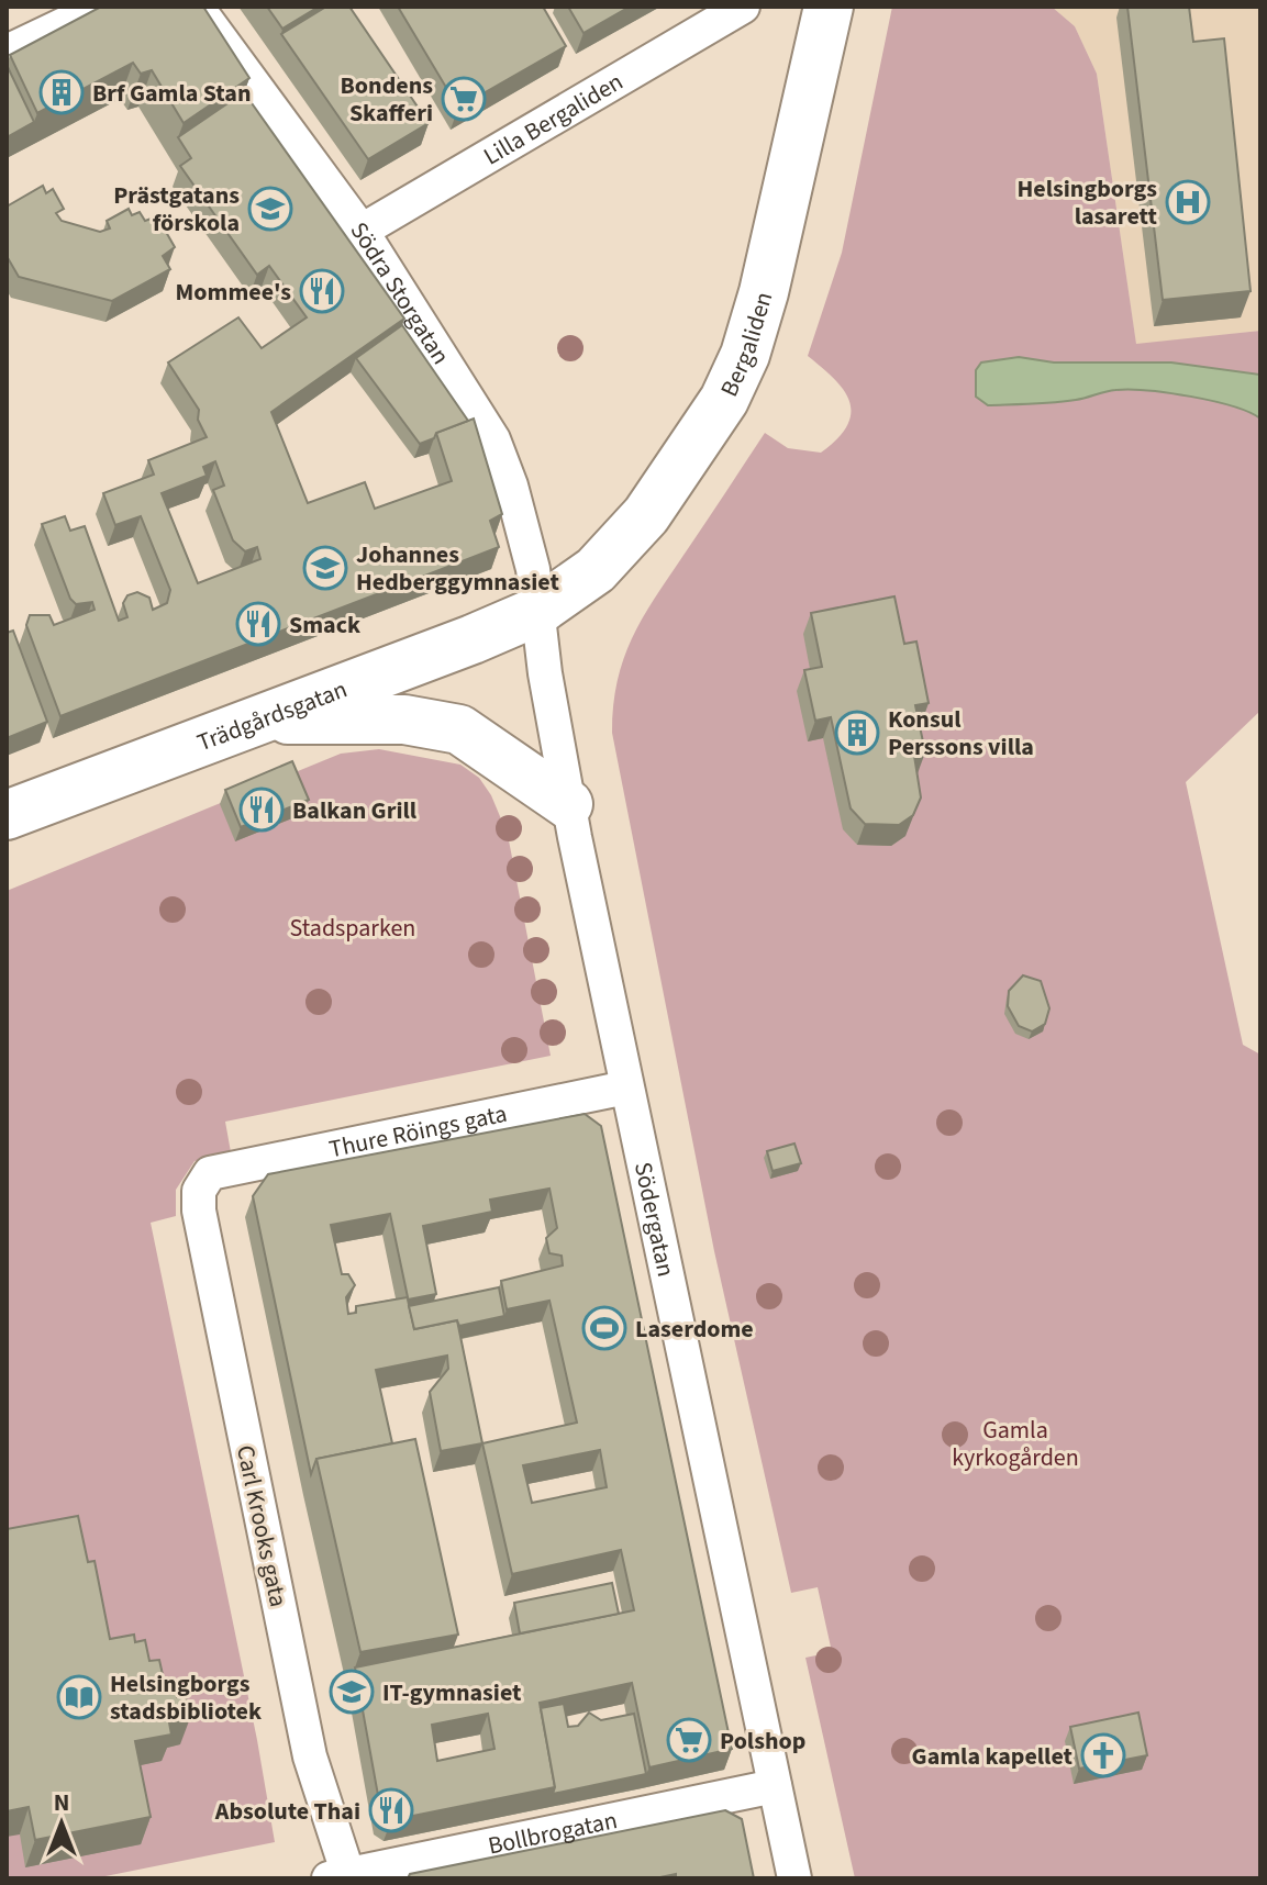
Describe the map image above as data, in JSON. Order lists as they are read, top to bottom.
{
  "streets": {
    "street": [
      "Lilla Bergaliden",
      "Södra Storgatan",
      "Bergaliden",
      "Trädgårdsgatan",
      "Thure Röings gata",
      "Södergatan",
      "Carl Krooks gata",
      "Bollbrogatan"
    ]
  },
  "crossings": [
    ["Lilla Bergaliden", "Södra Storgatan"],
    ["Södra Storgatan", "Bergaliden"],
    ["Södra Storgatan", "Trädgårdsgatan"],
    ["Södra Storgatan", "Södergatan"],
    ["Bergaliden", "Trädgårdsgatan"],
    ["Bergaliden", "Södergatan"],
    ["Trädgårdsgatan", "Södergatan"],
    ["Thure Röings gata", "Södergatan"],
    ["Thure Röings gata", "Carl Krooks gata"],
    ["Södergatan", "Bollbrogatan"],
    ["Carl Krooks gata", "Bollbrogatan"]
  ],
  "parks": ["Stadsparken", "Gamla kyrkogården"],
  "places": {
    "building": ["Brf Gamla Stan", "Konsul Perssons villa"],
    "supermarket": ["Bondens Skafferi", "Polshop"],
    "hospital": ["Helsingborgs lasarett"],
    "school or university": ["Prästgatans förskola", "Johannes Hedberggymnasiet", "IT-gymnasiet"],
    "restaurant": [
      "Mommee's",
      "Smack",
      "Balkan Grill",
      "Absolute Thai"
    ],
    "sports": ["Laserdome"],
    "library": ["Helsingborgs stadsbibliotek"],
    "church": ["Gamla kapellet"]
  },
  "north": "top"
}
